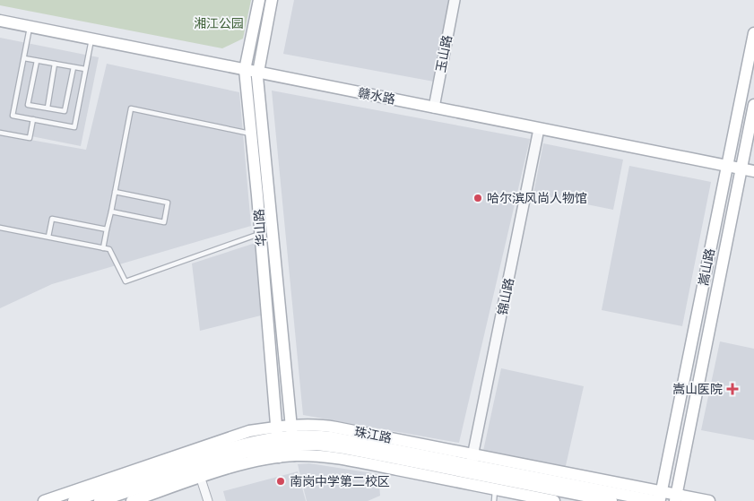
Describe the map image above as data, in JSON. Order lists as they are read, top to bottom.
{
  "streets": {
    "main road": [
      "赣水路",
      "华山路",
      "嵩山路",
      "珠江路"
    ],
    "street": ["玉山路", "锦山路"]
  },
  "crossings": [
    ["玉山路", "赣水路"],
    ["赣水路", "华山路"],
    ["赣水路", "嵩山路"],
    ["赣水路", "锦山路"],
    ["华山路", "珠江路"],
    ["嵩山路", "珠江路"],
    ["锦山路", "珠江路"]
  ],
  "parks": ["湘江公园"],
  "places": {
    "other": ["哈尔滨风尚人物馆", "南岗中学第二校区"],
    "health": ["嵩山医院"]
  }
}
